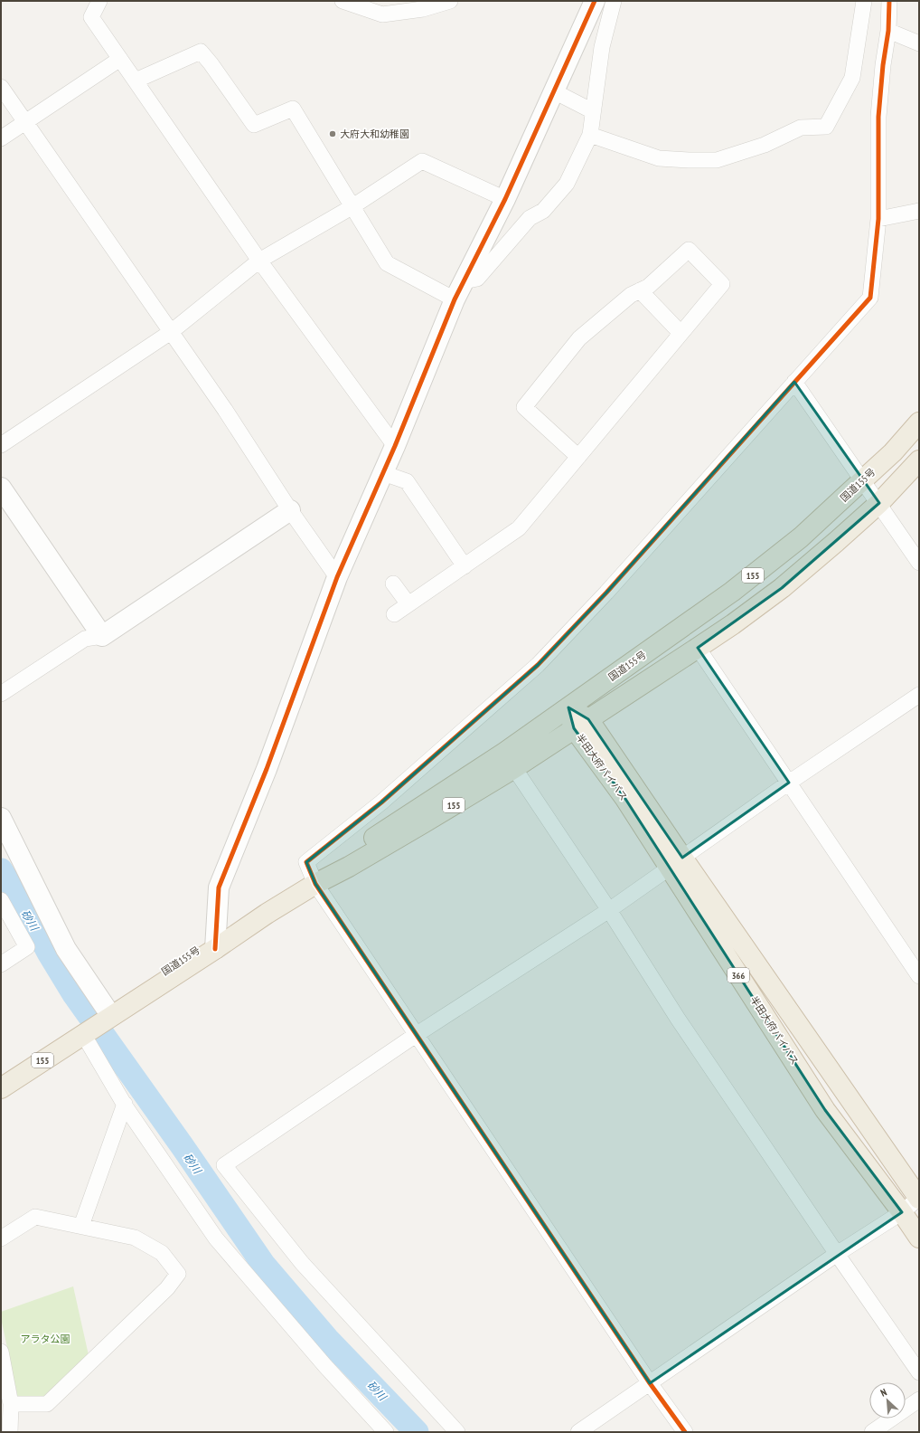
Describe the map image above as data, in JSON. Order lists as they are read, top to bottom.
{
  "streets": {
    "highway": [
      "国道155号",
      "155",
      "半田大府パイパス",
      "366"
    ]
  },
  "crossings": [
    ["国道155号", "半田大府パイパス"]
  ],
  "water": ["砂川"],
  "parks": ["アラタ公園"],
  "places": ["大府大和幼稚園"],
  "north": "top left"
}
